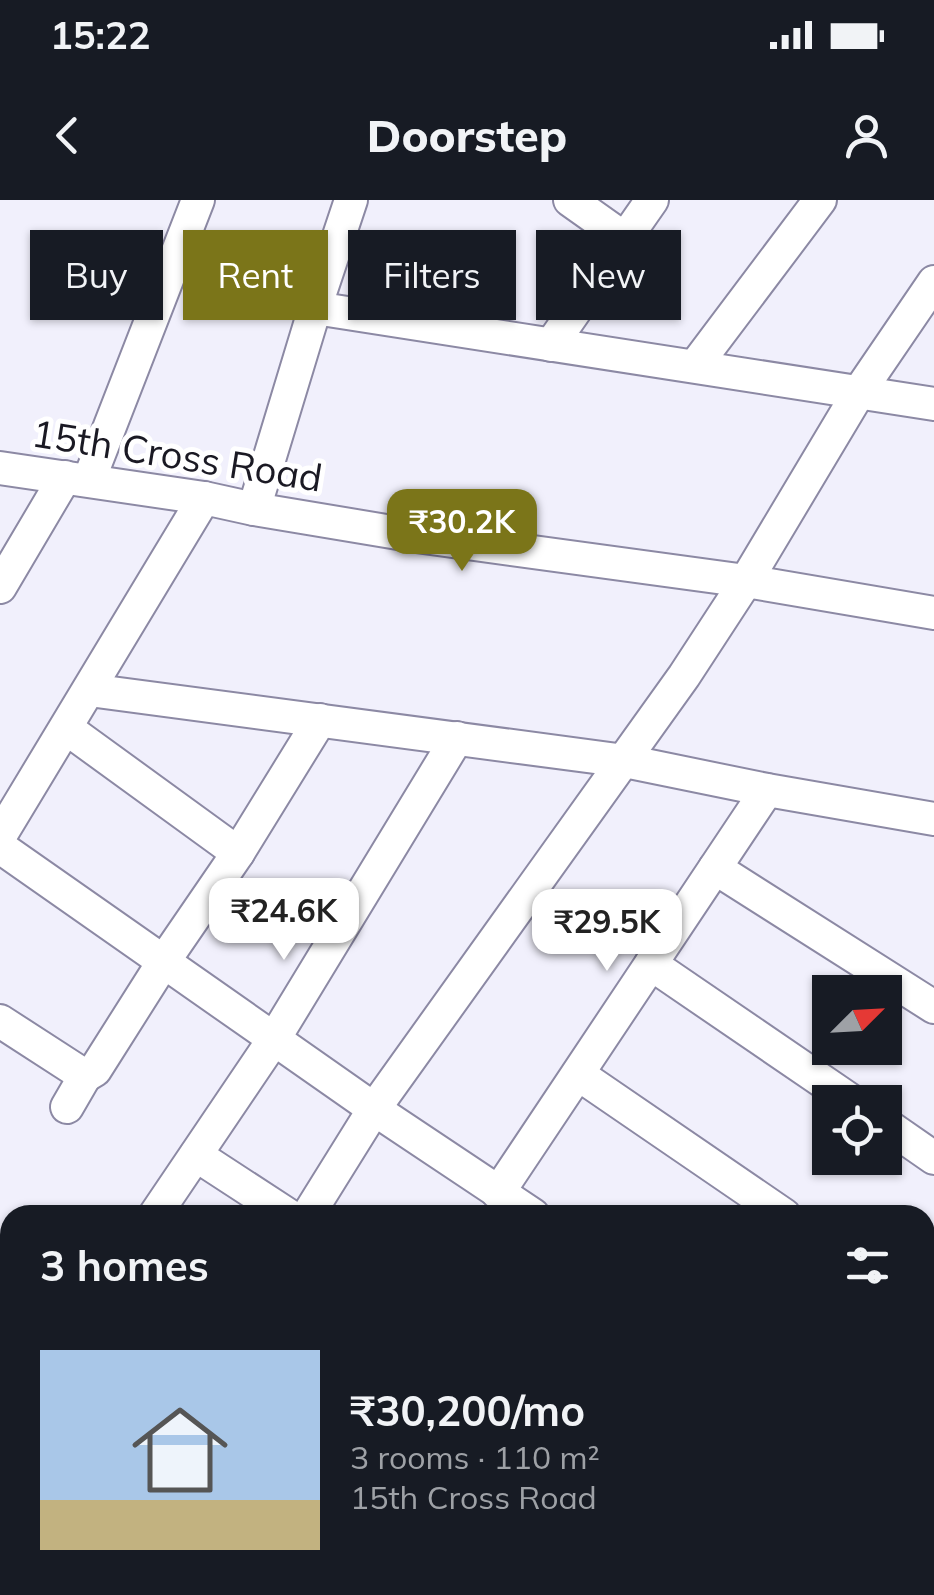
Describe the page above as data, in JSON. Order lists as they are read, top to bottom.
{
  "streets": {
    "street": ["15th Cross Road"]
  },
  "north": "top right",
  "page": {
    "status": "15:22",
    "header": "Doorstep",
    "chip": [
      "Buy",
      "Rent",
      "Filters",
      "New"
    ],
    "price": ["₹30.2K", "₹24.6K", "₹29.5K"],
    "heading": "3 homes",
    "list": [
      {
        "name": "₹30,200/mo",
        "note": "3 rooms · 110 m² · 15th Cross Road"
      }
    ]
  }
}
